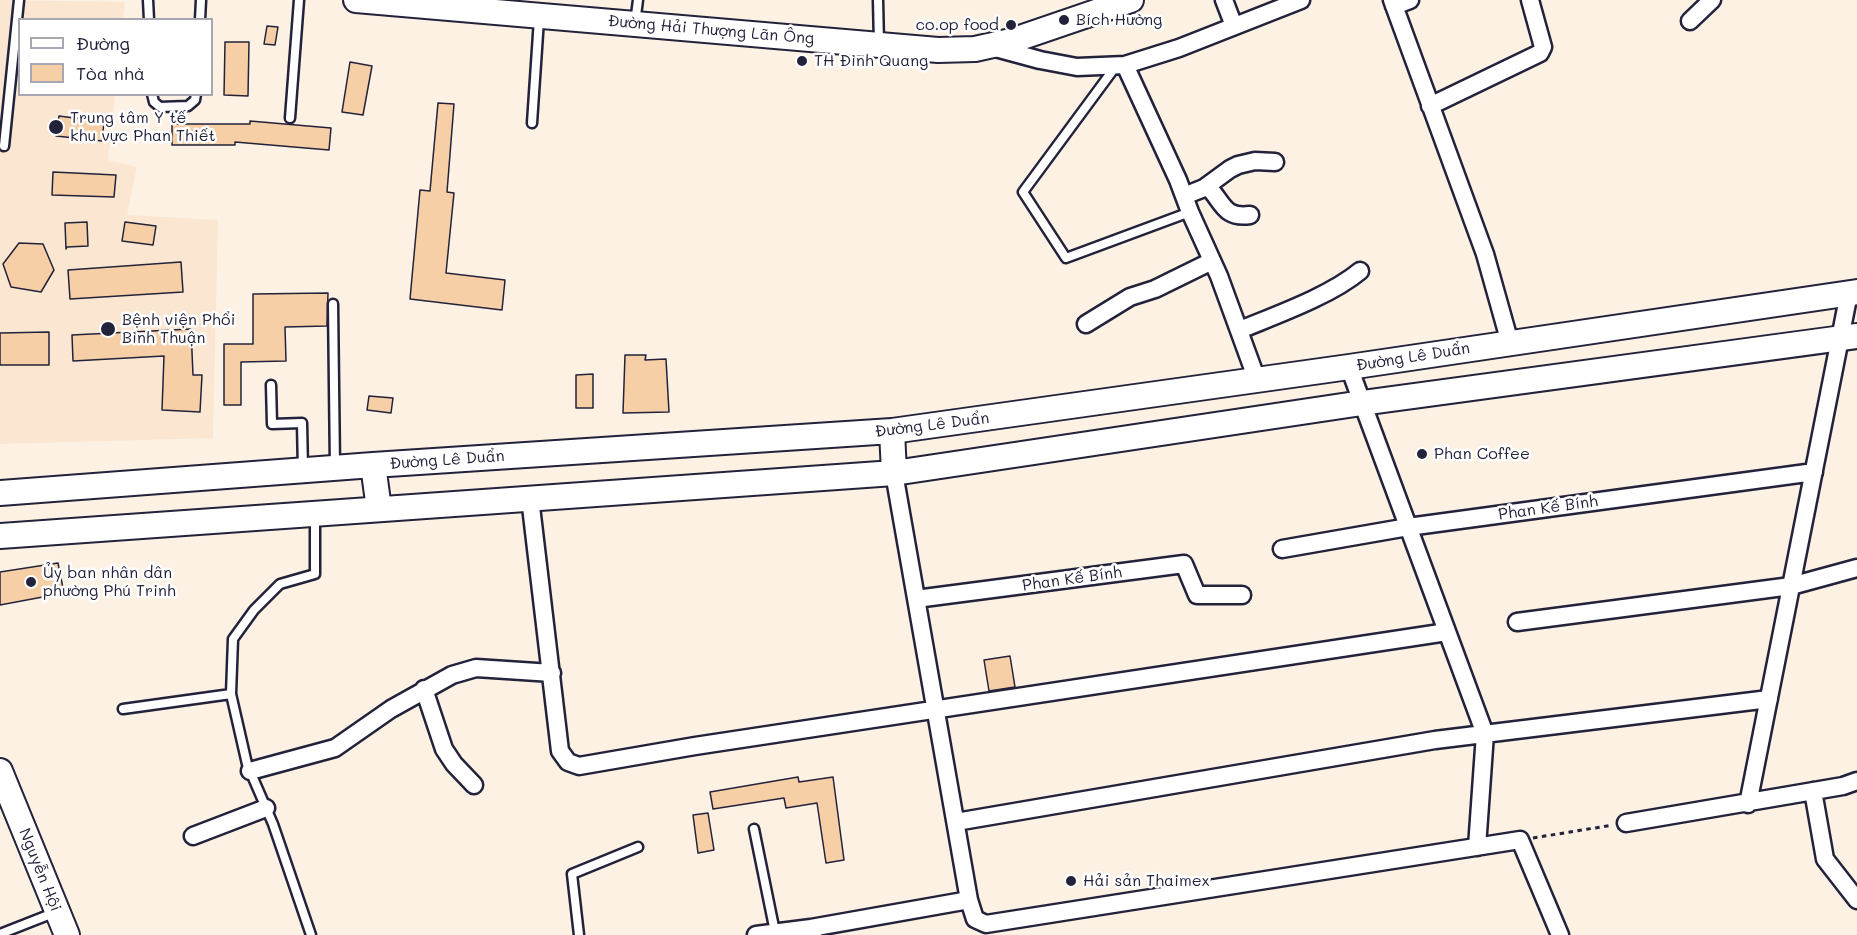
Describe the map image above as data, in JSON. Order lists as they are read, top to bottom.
{
  "streets": {
    "main road": ["Đường Hải Thượng Lãn Ông", "Đường Lê Duẩn", "Nguyễn Hội"],
    "street": ["Phan Kế Bính"]
  },
  "places": [
    "Bích Hường",
    "co.op food",
    "TH Đình Quang",
    "Trung tâm Y tế khu vực Phan Thiết",
    "Bệnh viện Phổi Bình Thuận",
    "Phan Coffee",
    "Ủy ban nhân dân phường Phú Trinh",
    "Hải sản Thaimex"
  ],
  "legend": ["Đường", "Tòa nhà"]
}
